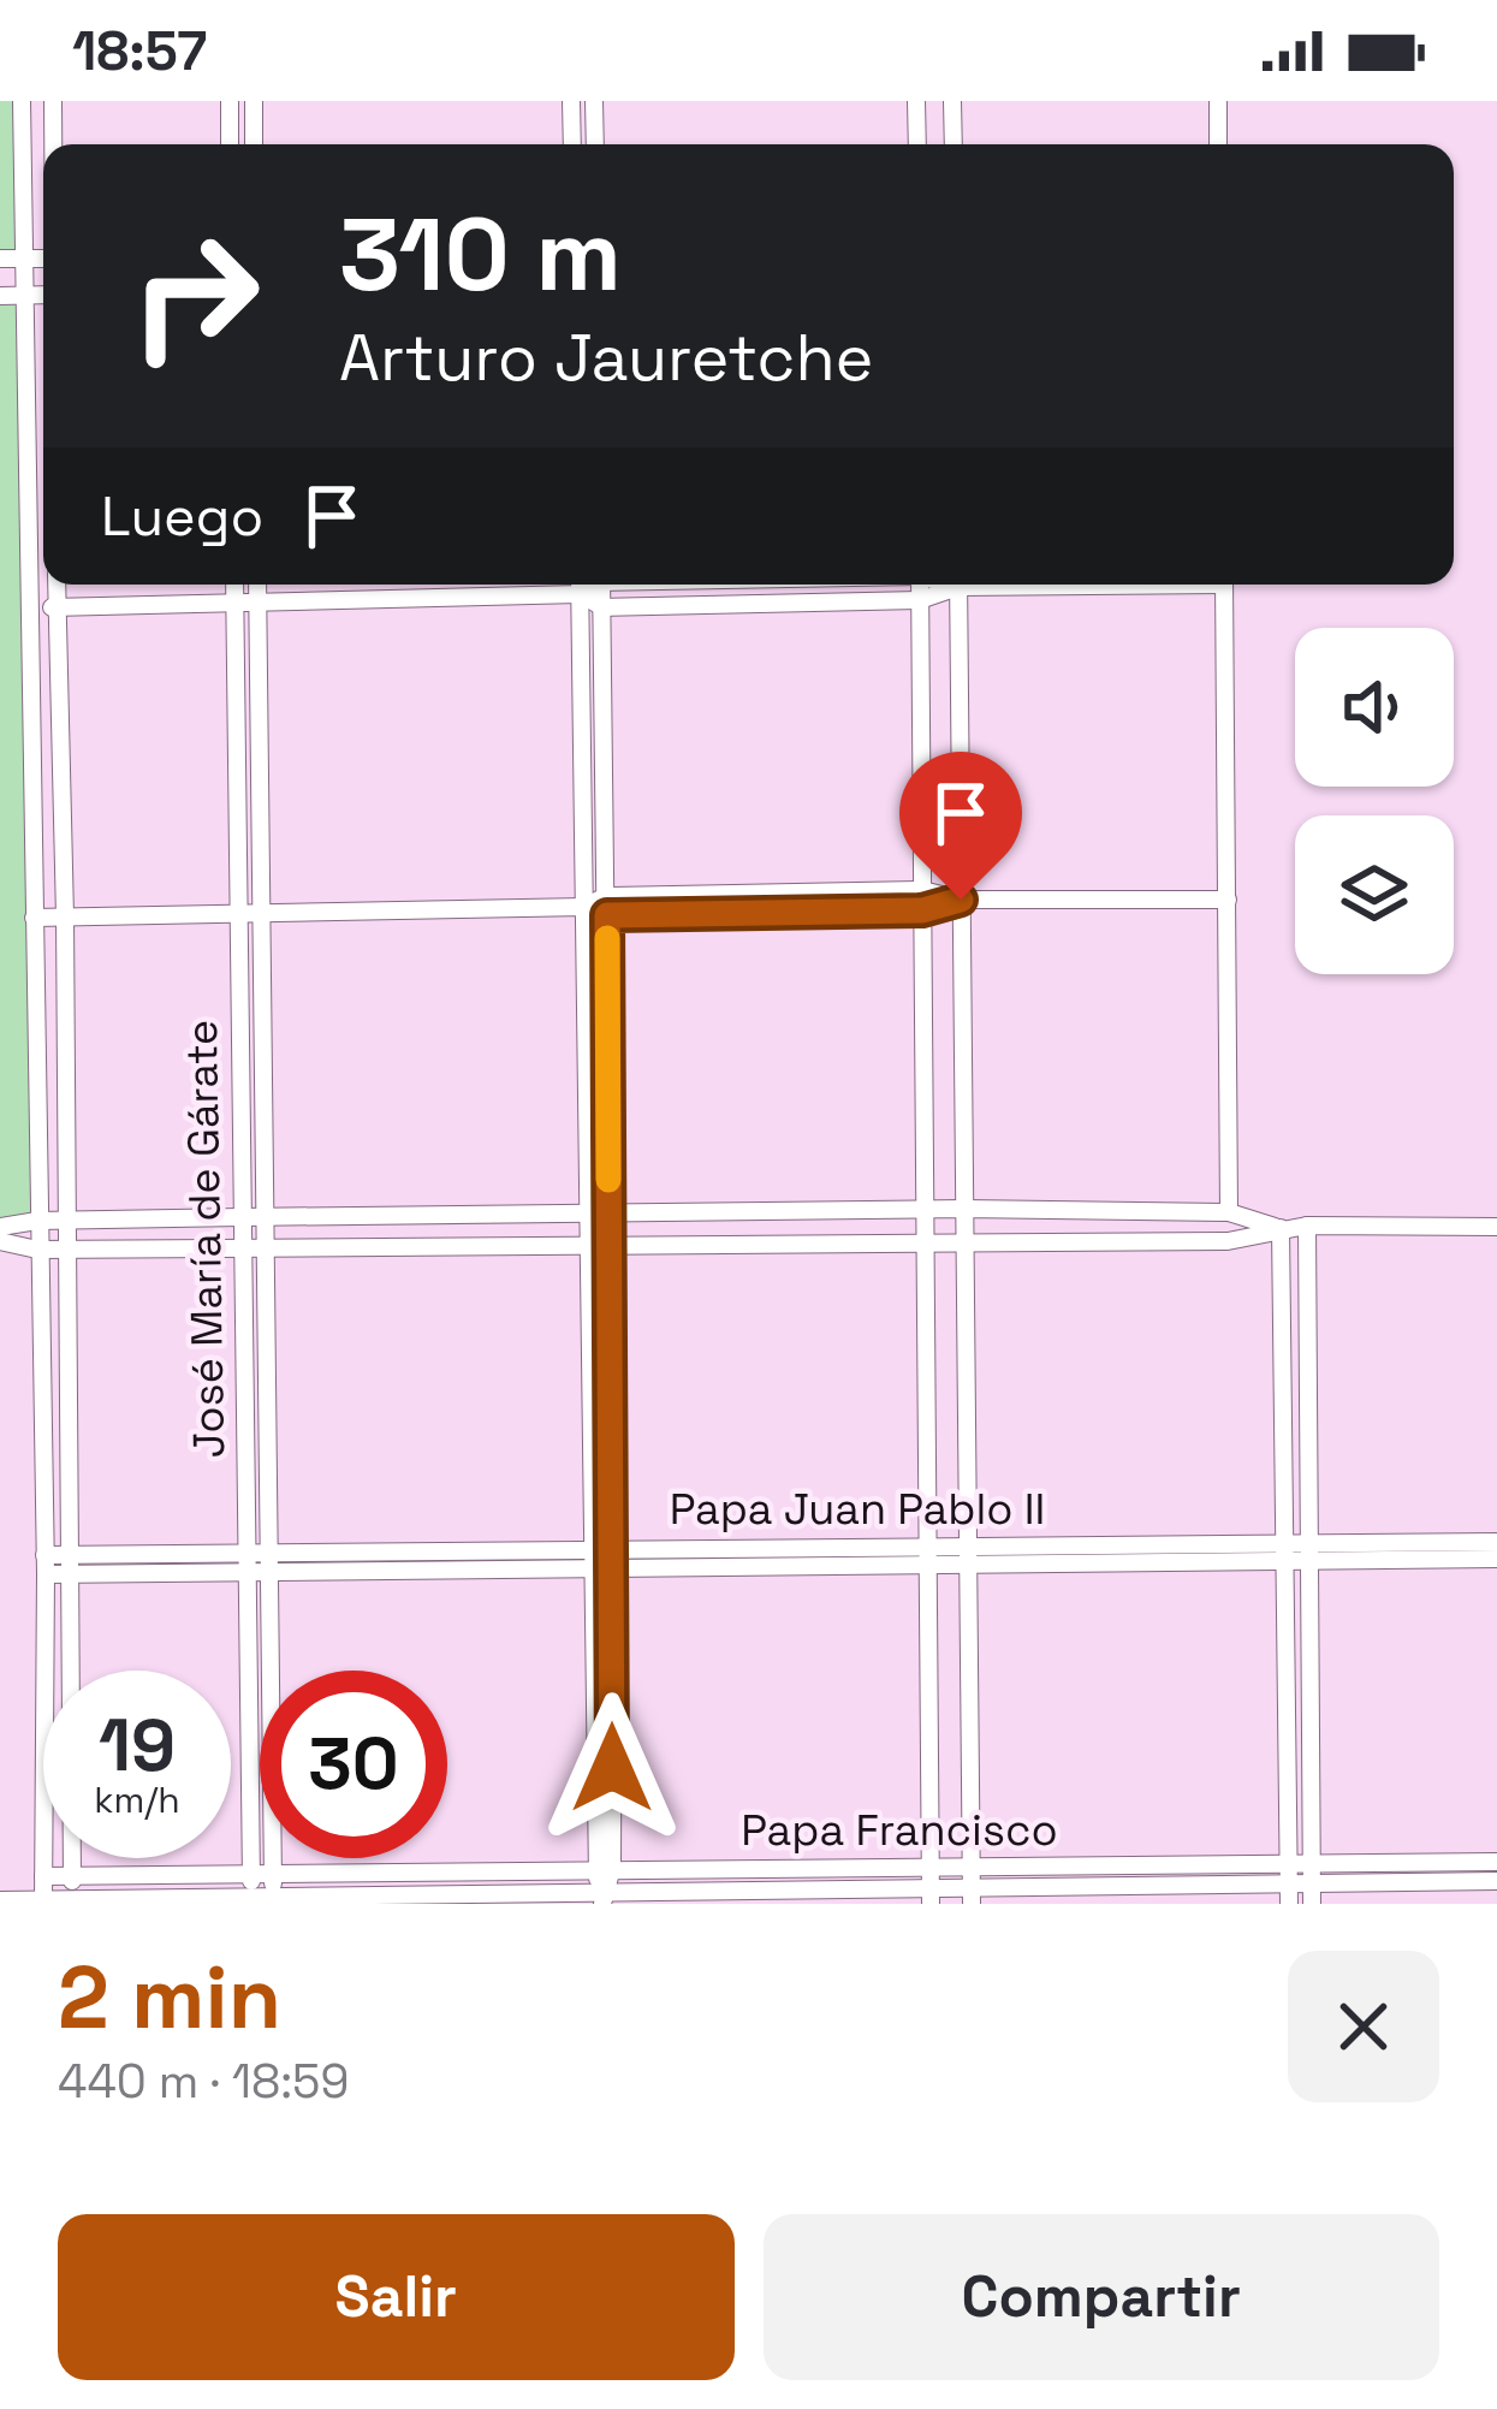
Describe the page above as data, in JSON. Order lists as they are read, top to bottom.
{
  "streets": {
    "street": ["José María de Gárate", "Papa Juan Pablo II", "Papa Francisco"]
  },
  "crossings": [
    ["José María de Gárate", "Papa Juan Pablo II"],
    ["José María de Gárate", "Papa Francisco"]
  ],
  "page": {
    "status": "18:57",
    "turn": ["310 m", "Arturo Jauretche"],
    "then": "Luego",
    "speed": "19 km/h",
    "limit": "30",
    "heading": ["2 min", "440 m · 18:59"],
    "buttons": ["Salir", "Compartir"]
  }
}
